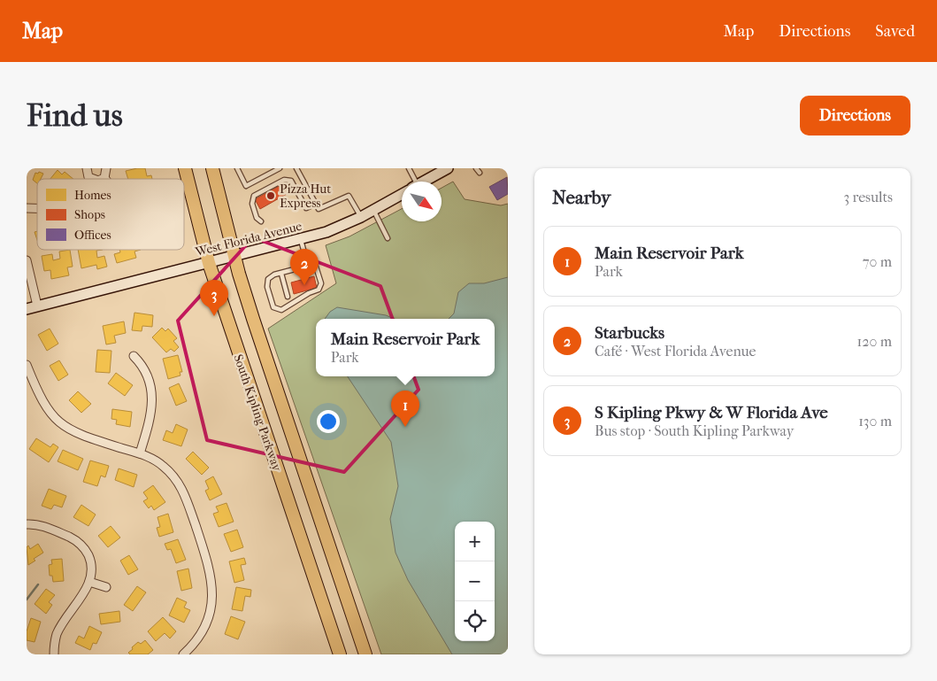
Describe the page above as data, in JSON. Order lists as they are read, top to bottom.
{
  "streets": {
    "main road": ["South Kipling Parkway"],
    "street": ["West Florida Avenue"]
  },
  "crossings": [
    ["West Florida Avenue", "South Kipling Parkway"]
  ],
  "places": ["Pizza Hut Express"],
  "legend": ["Homes", "Shops", "Offices"],
  "north": "bottom right",
  "page": {
    "header": "Map",
    "nav": ["Map", "Directions", "Saved"],
    "buttons": "Directions",
    "title": "Find us",
    "heading": ["Nearby", "3 results"],
    "list": [
      {
        "mark": "1",
        "name": "Main Reservoir Park",
        "note": "Park",
        "value": "70 m"
      },
      {
        "mark": "2",
        "name": "Starbucks",
        "note": "Café · West Florida Avenue",
        "value": "120 m"
      },
      {
        "mark": "3",
        "name": "S Kipling Pkwy & W Florida Ave",
        "note": "Bus stop · South Kipling Parkway",
        "value": "130 m"
      }
    ],
    "pins": ["2", "3", "1"],
    "popup": ["Main Reservoir Park", "Park"],
    "map_buttons": ["+", "−"]
  }
}
